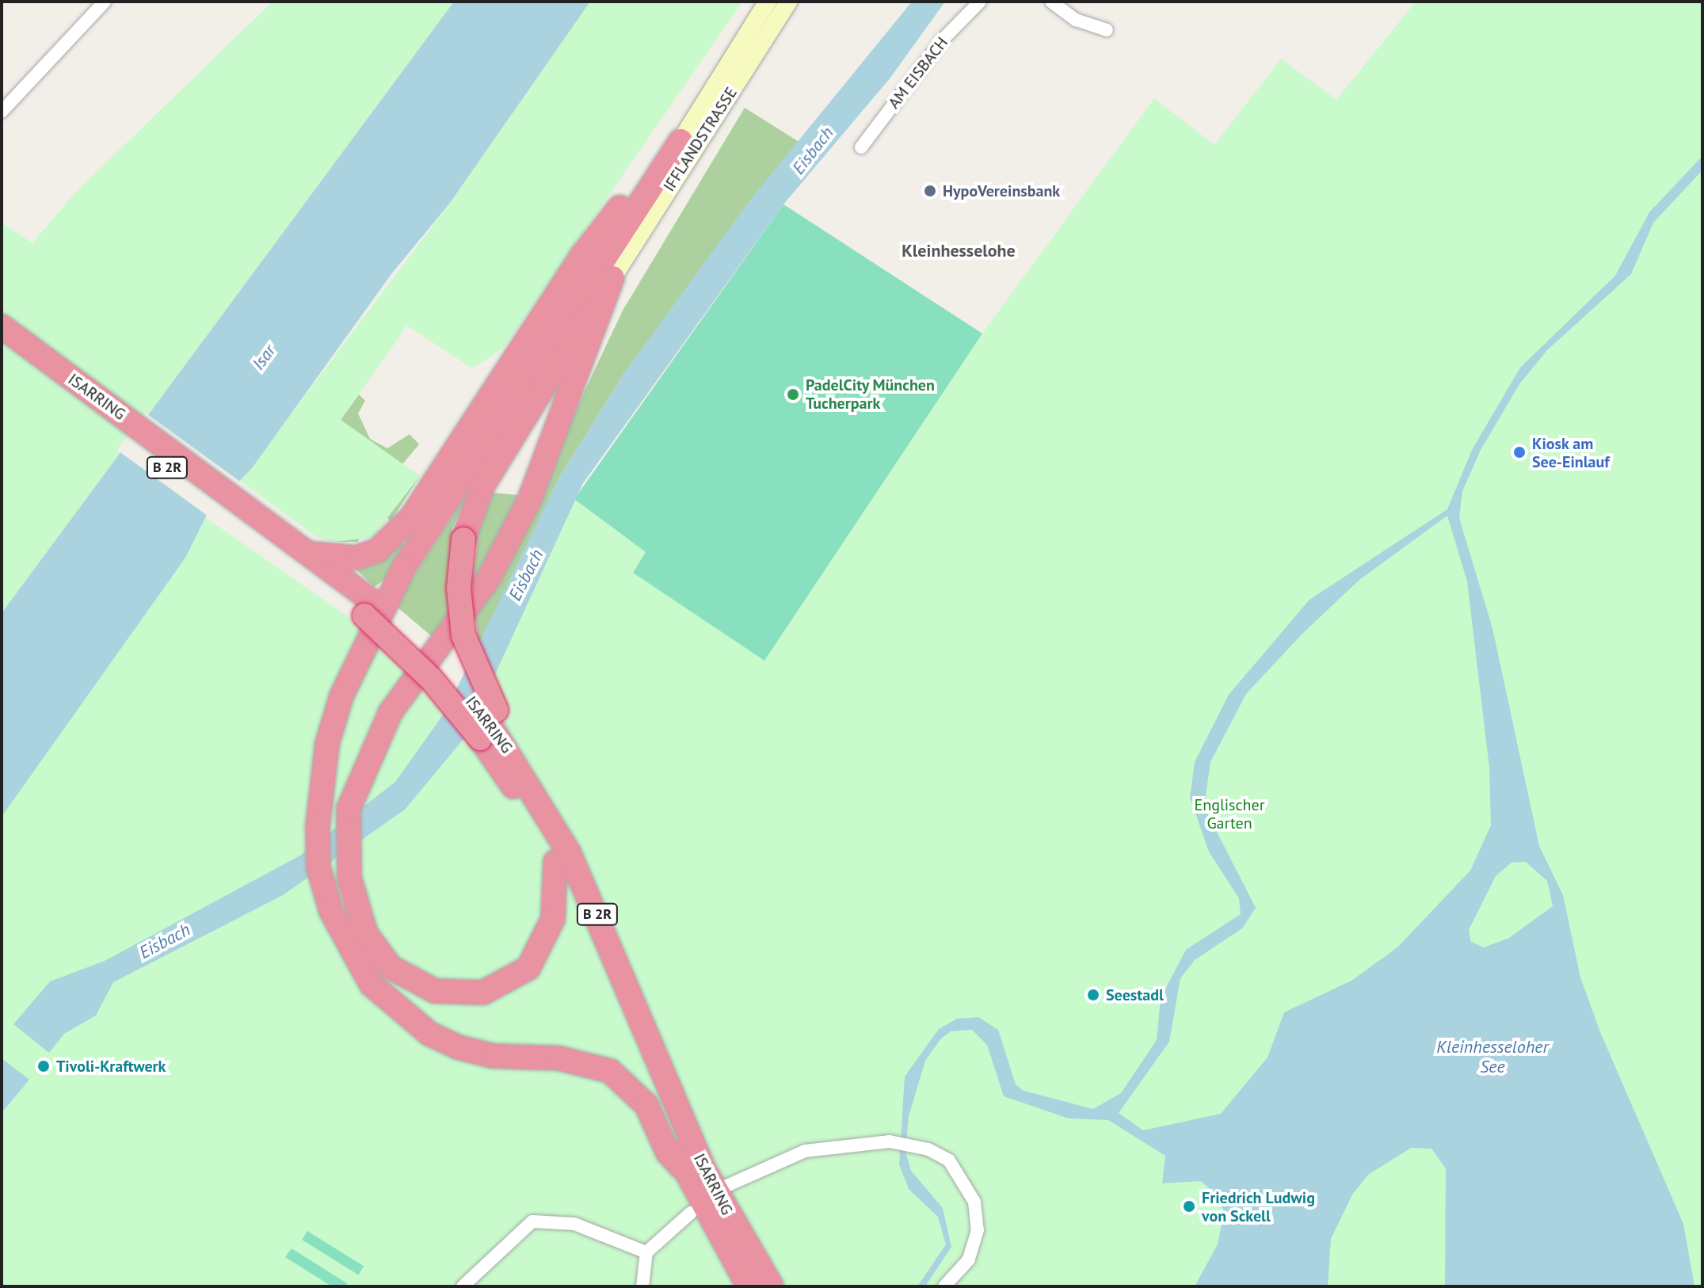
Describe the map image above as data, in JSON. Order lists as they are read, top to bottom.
{
  "streets": {
    "highway": ["ISARRING", "B 2R"],
    "main road": ["IFFLANDSTRASSE"],
    "street": ["AM EISBACH"]
  },
  "districts": ["Kleinhesselohe"],
  "water": ["Eisbach", "Isar", "Kleinhesseloher See"],
  "parks": ["Englischer Garten"],
  "places": [
    "HypoVereinsbank",
    "PadelCity München Tucherpark",
    "Kiosk am See-Einlauf",
    "Seestadl",
    "Tivoli-Kraftwerk",
    "Friedrich Ludwig von Sckell"
  ]
}
